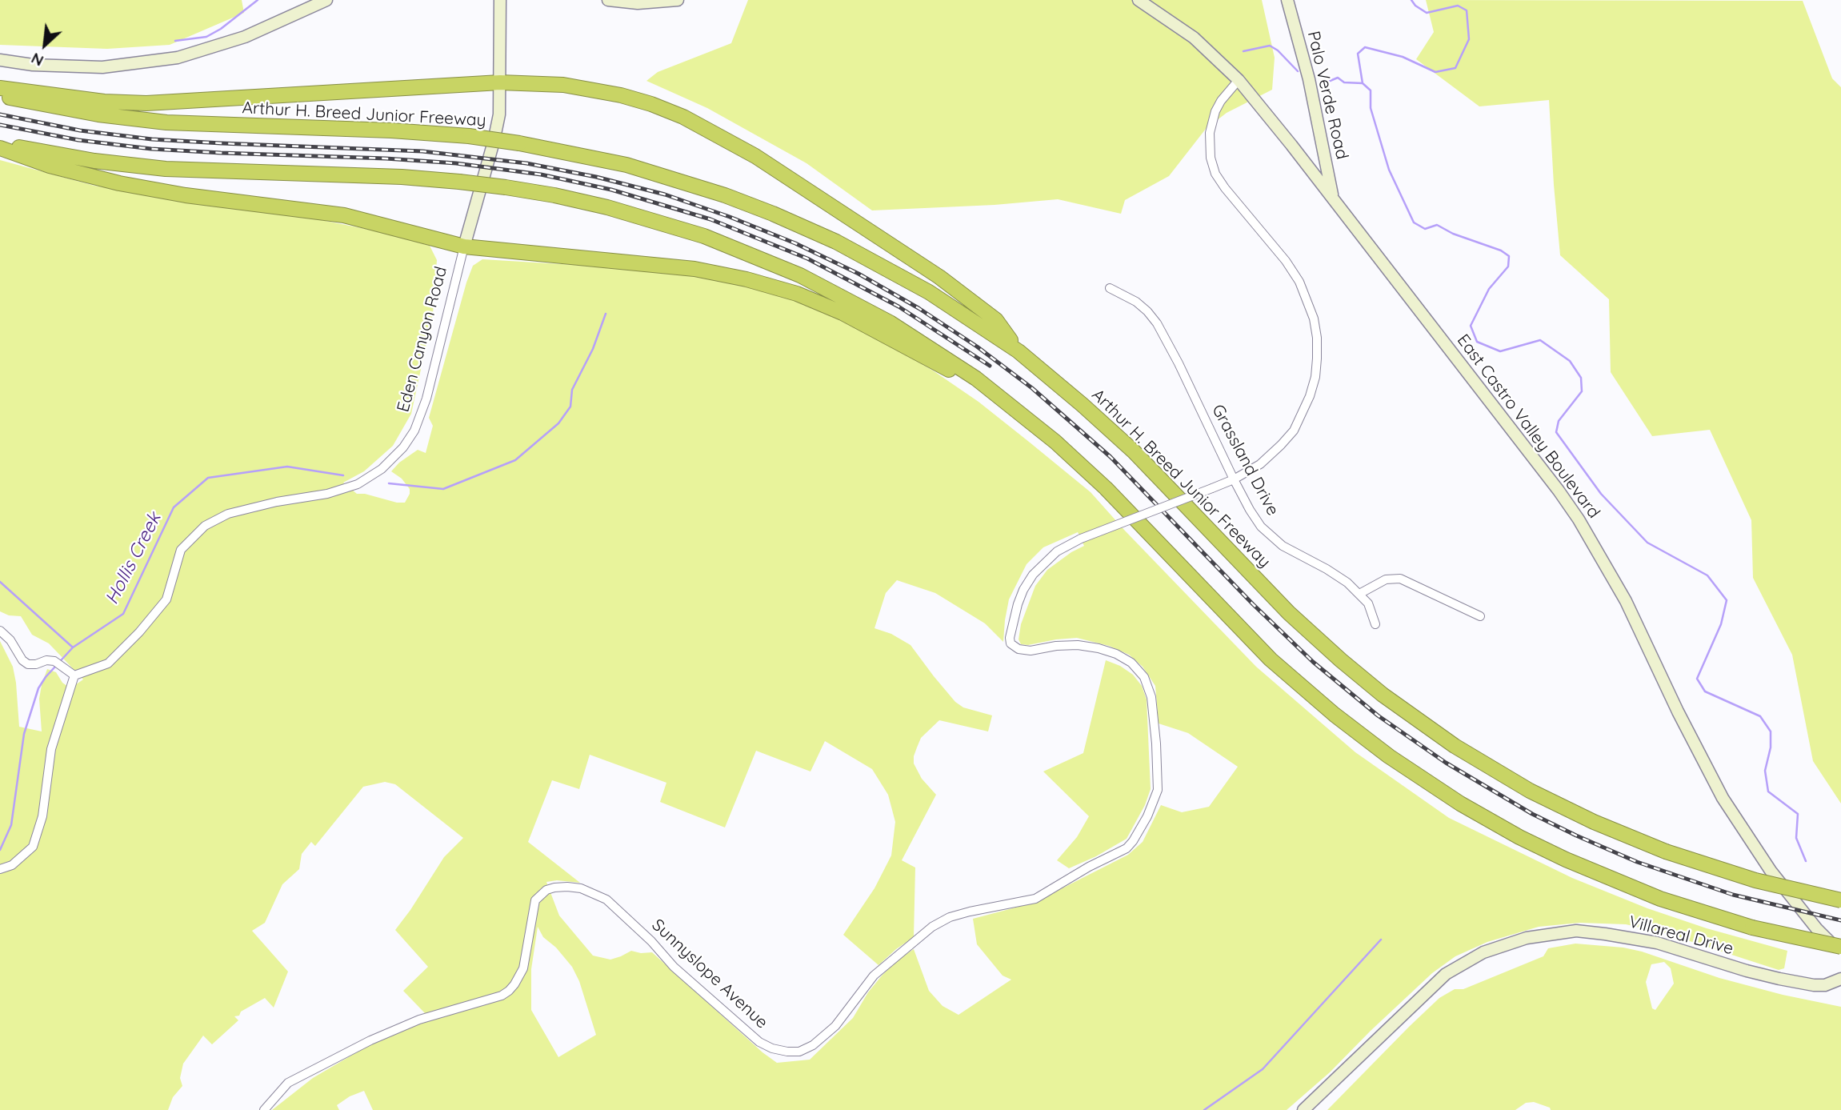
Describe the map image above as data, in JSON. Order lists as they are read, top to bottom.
{
  "streets": {
    "highway": ["Arthur H. Breed Junior Freeway"],
    "main road": [
      "Palo Verde Road",
      "Eden Canyon Road",
      "East Castro Valley Boulevard",
      "Villareal Drive"
    ],
    "street": ["Grassland Drive", "Sunnyslope Avenue"]
  },
  "crossings": [
    ["Palo Verde Road", "East Castro Valley Boulevard"],
    ["East Castro Valley Boulevard", "Sunnyslope Avenue"],
    ["Grassland Drive", "Sunnyslope Avenue"]
  ],
  "water": ["Hollis Creek"],
  "north": "bottom left"
}
